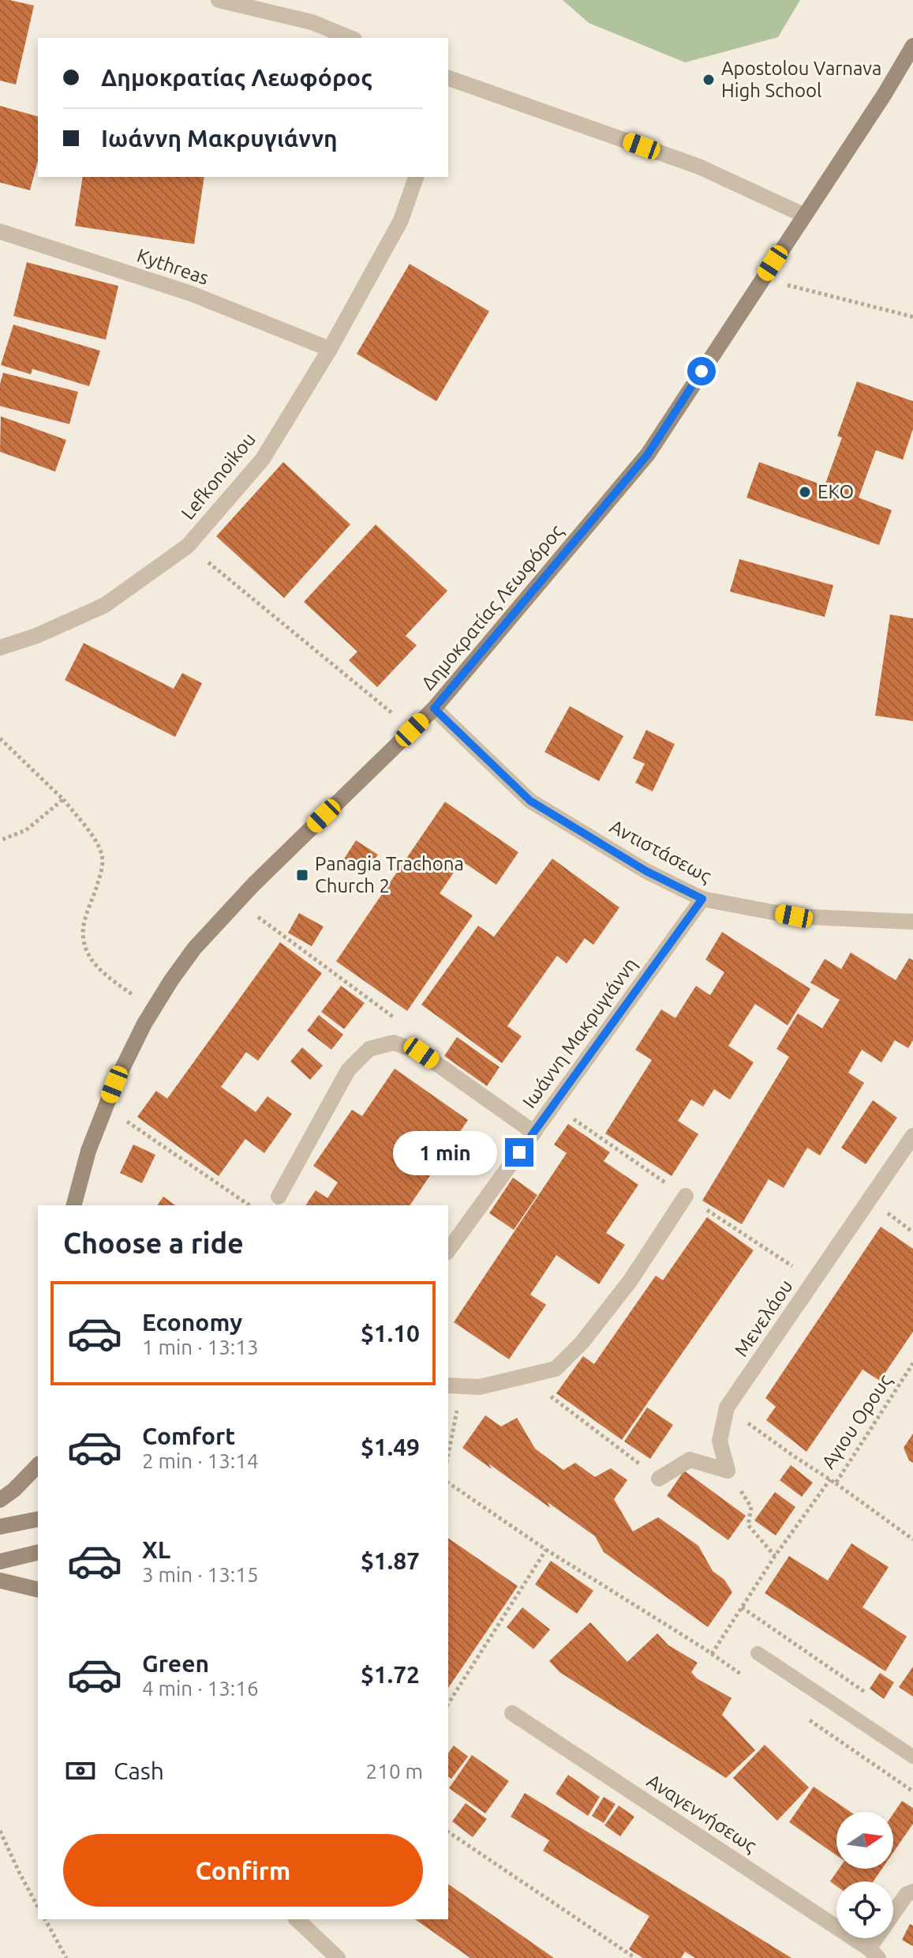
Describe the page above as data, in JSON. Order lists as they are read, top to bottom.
{
  "streets": {
    "main road": ["Δημοκρατίας Λεωφόρος"],
    "street": [
      "Kythreas",
      "Lefkonoikou",
      "Αντιστάσεως",
      "Ιωάννη Μακρυγιάννη",
      "Μενελάου",
      "Αναγεννήσεως"
    ],
    "path": ["Αγιου Ορους"]
  },
  "crossings": [
    ["Kythreas", "Lefkonoikou"],
    ["Δημοκρατίας Λεωφόρος", "Αντιστάσεως"],
    ["Αντιστάσεως", "Ιωάννη Μακρυγιάννη"],
    ["Μενελάου", "Αγιου Ορους"]
  ],
  "places": {
    "other": ["Apostolou Varnava High School", "EKO"],
    "transit": ["Panagia Trachona Church 2"]
  },
  "north": "right",
  "page": {
    "banner": ["Δημοκρατίας Λεωφόρος", "Ιωάννη Μακρυγιάννη"],
    "bubble": "1 min",
    "heading": "Choose a ride",
    "list": [
      {
        "name": "Economy",
        "note": "1 min · 13:13",
        "value": "$1.10"
      },
      {
        "name": "Comfort",
        "note": "2 min · 13:14",
        "value": "$1.49"
      },
      {
        "name": "XL",
        "note": "3 min · 13:15",
        "value": "$1.87"
      },
      {
        "name": "Green",
        "note": "4 min · 13:16",
        "value": "$1.72"
      }
    ],
    "pay": ["Cash", "210 m"],
    "buttons": "Confirm"
  }
}
